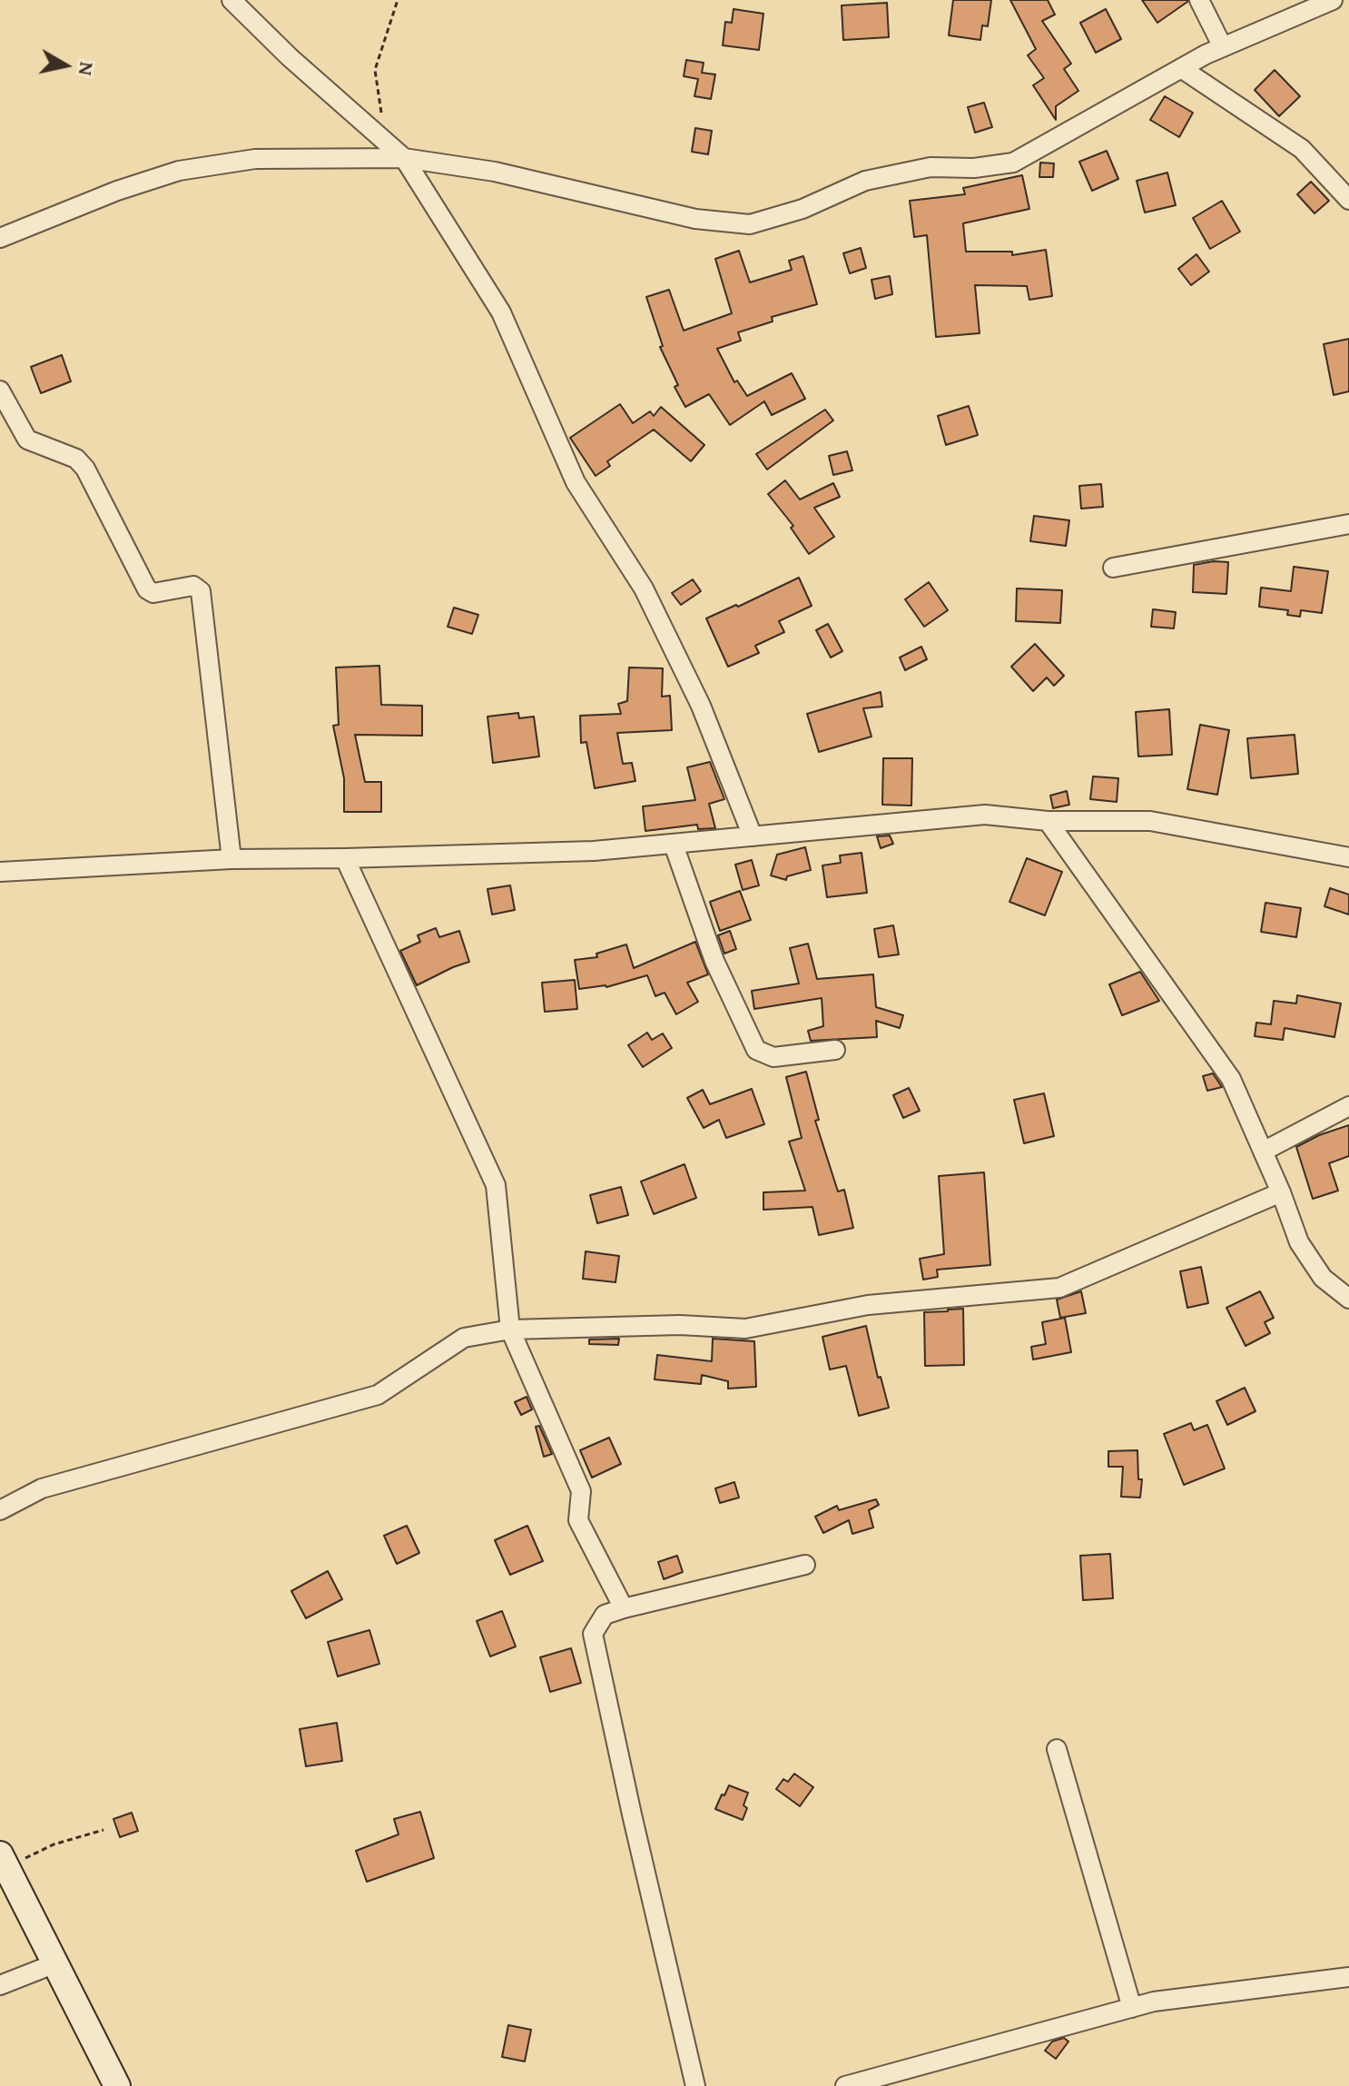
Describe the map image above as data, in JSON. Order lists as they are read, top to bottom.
{
  "north": "right"
}
